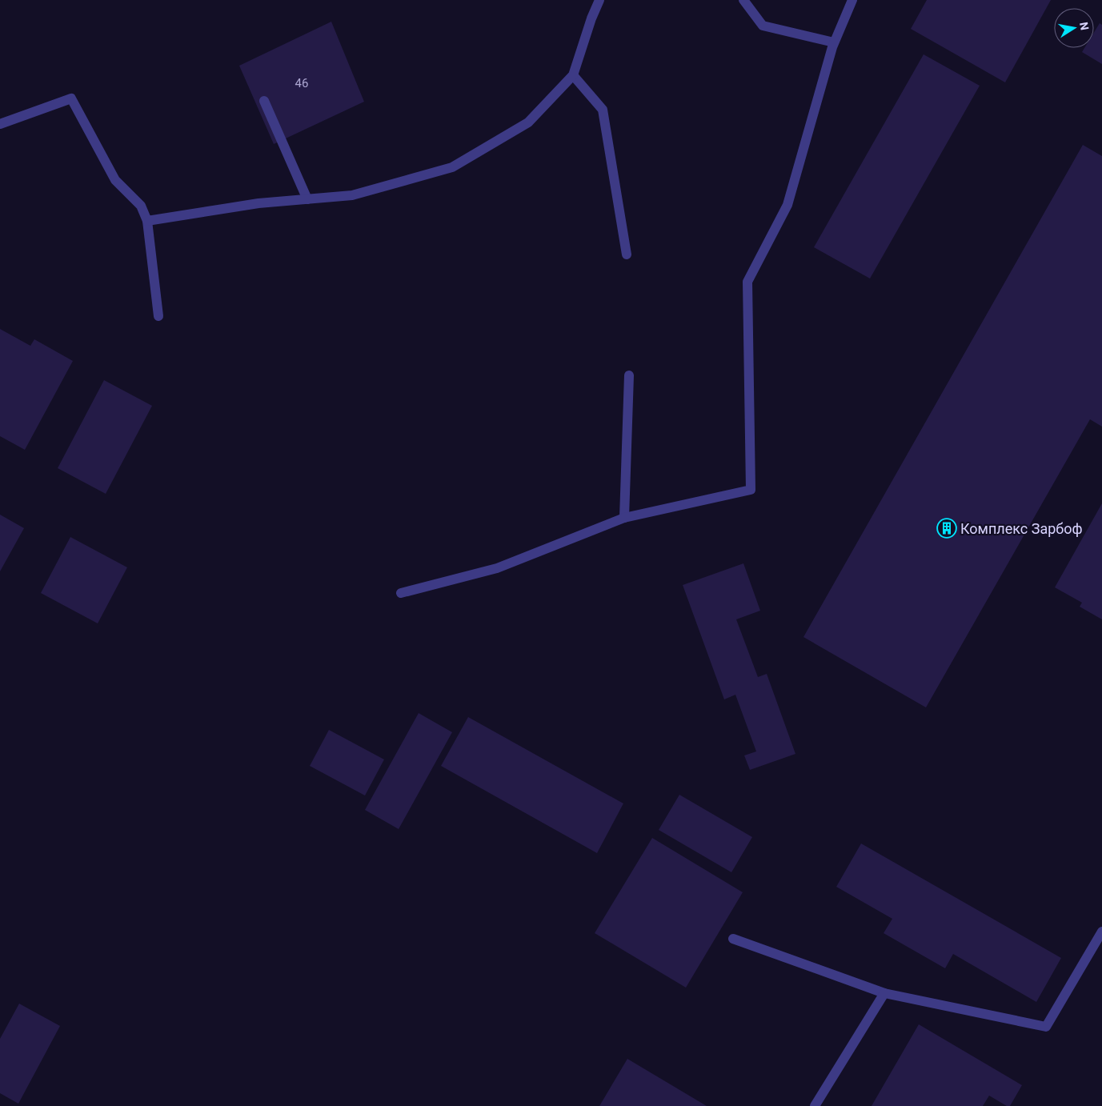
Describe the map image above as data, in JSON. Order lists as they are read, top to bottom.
{
  "places": {
    "building": ["Комплекс Зарбоф"]
  },
  "house_numbers": ["46"],
  "north": "right"
}
